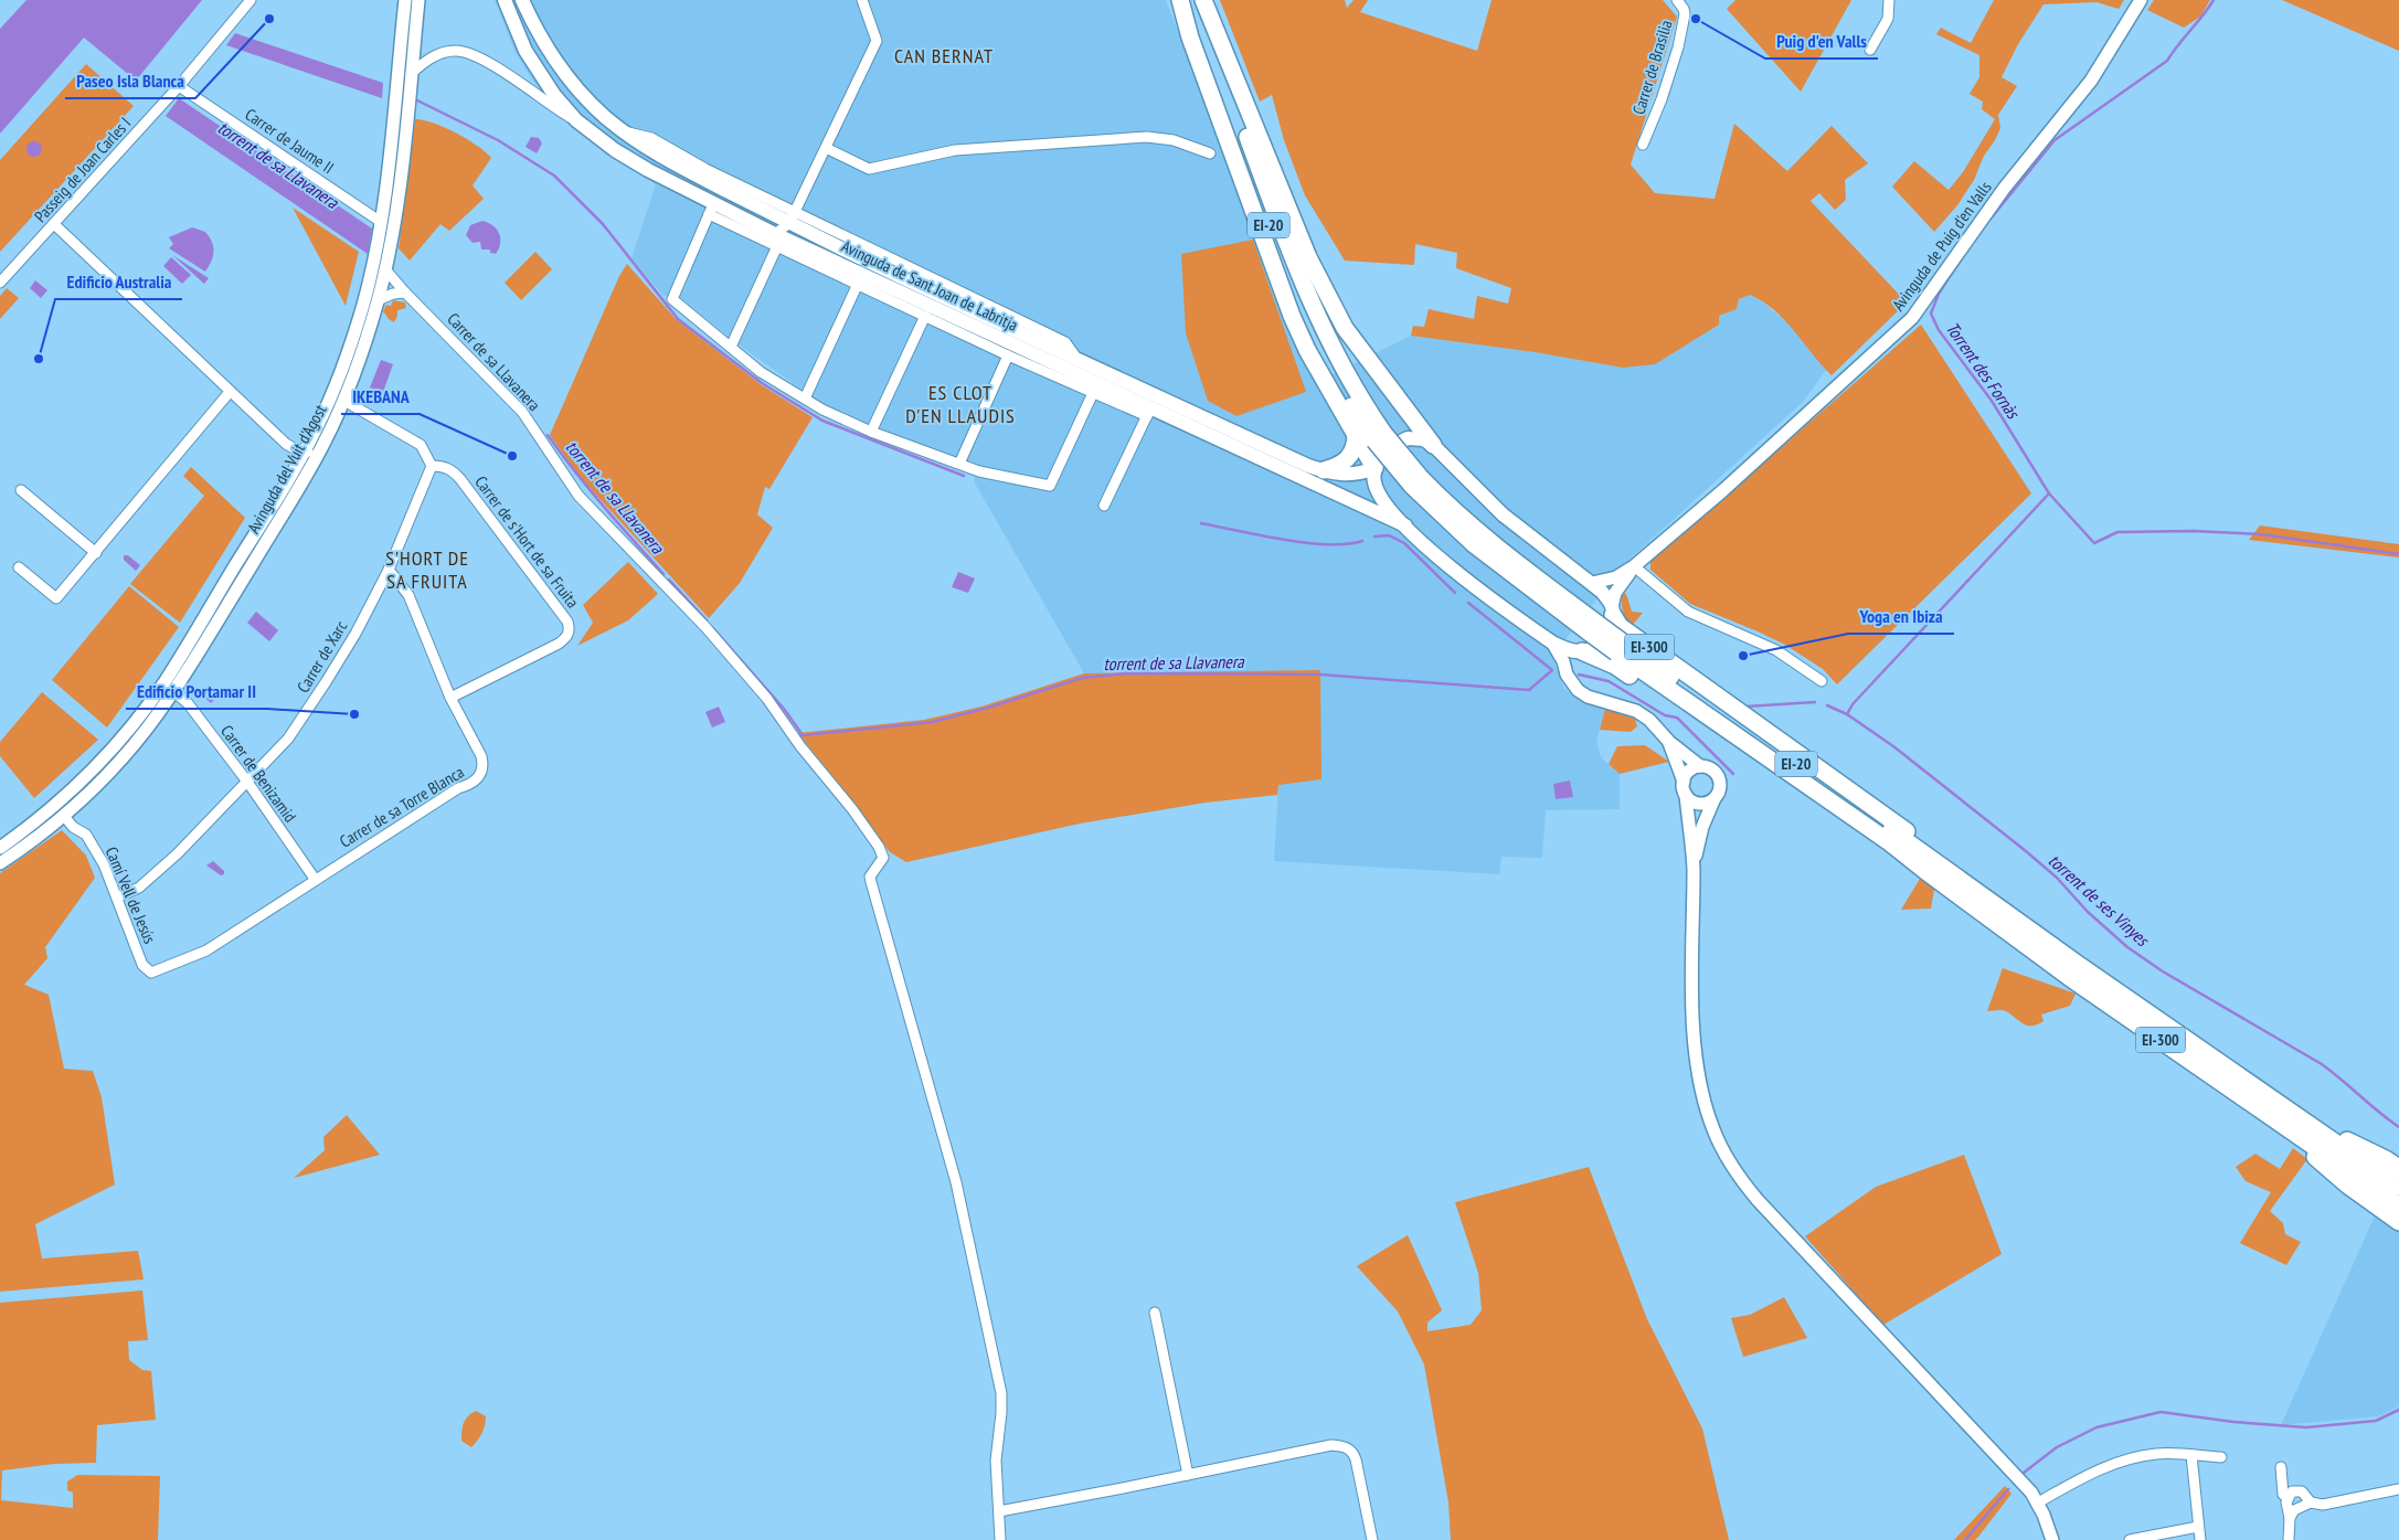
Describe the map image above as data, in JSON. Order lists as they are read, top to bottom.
{
  "streets": {
    "highway": ["EI-20", "EI-300"],
    "main road": ["Avinguda de Sant Joan de Labritja"],
    "street": [
      "Carrer de Brasilia",
      "Carrer de Jaume II",
      "Passeig de Joan Carles I",
      "Avinguda de Puig d'en Valls",
      "Carrer de sa Llavanera",
      "Avinguda del Vuit d'Agost",
      "Carrer de s'Hort de sa Fruita",
      "Carrer de Xarc",
      "Carrer de Benizamid",
      "Carrer de sa Torre Blanca",
      "Camí Vell de Jesús"
    ]
  },
  "crossings": [
    ["Carrer de Jaume II", "Passeig de Joan Carles I"],
    ["Carrer de Jaume II", "Avinguda del Vuit d'Agost"],
    ["EI-20", "EI-300"],
    ["Avinguda de Puig d'en Valls", "EI-300"],
    ["Avinguda de Sant Joan de Labritja", "EI-300"],
    ["Carrer de sa Llavanera", "Avinguda del Vuit d'Agost"],
    ["Avinguda del Vuit d'Agost", "Carrer de Benizamid"],
    ["Avinguda del Vuit d'Agost", "Camí Vell de Jesús"],
    ["Carrer de s'Hort de sa Fruita", "Carrer de Xarc"],
    ["Carrer de s'Hort de sa Fruita", "Carrer de sa Torre Blanca"],
    ["Carrer de Xarc", "Carrer de Benizamid"],
    ["Carrer de Xarc", "Carrer de sa Torre Blanca"],
    ["Carrer de Xarc", "Camí Vell de Jesús"],
    ["Carrer de Benizamid", "Carrer de sa Torre Blanca"],
    ["Carrer de sa Torre Blanca", "Camí Vell de Jesús"]
  ],
  "districts": ["CAN BERNAT", "ES CLOT D'EN LLAUDIS", "S'HORT DE SA FRUITA"],
  "water": ["torrent de sa Llavanera", "Torrent des Fornàs", "torrent de ses Vinyes"],
  "places": [
    "Paseo Isla Blanca",
    "Puig d'en Valls",
    "Edificio Australia",
    "IKEBANA",
    "Yoga en Ibiza",
    "Edificio Portamar II"
  ]
}
